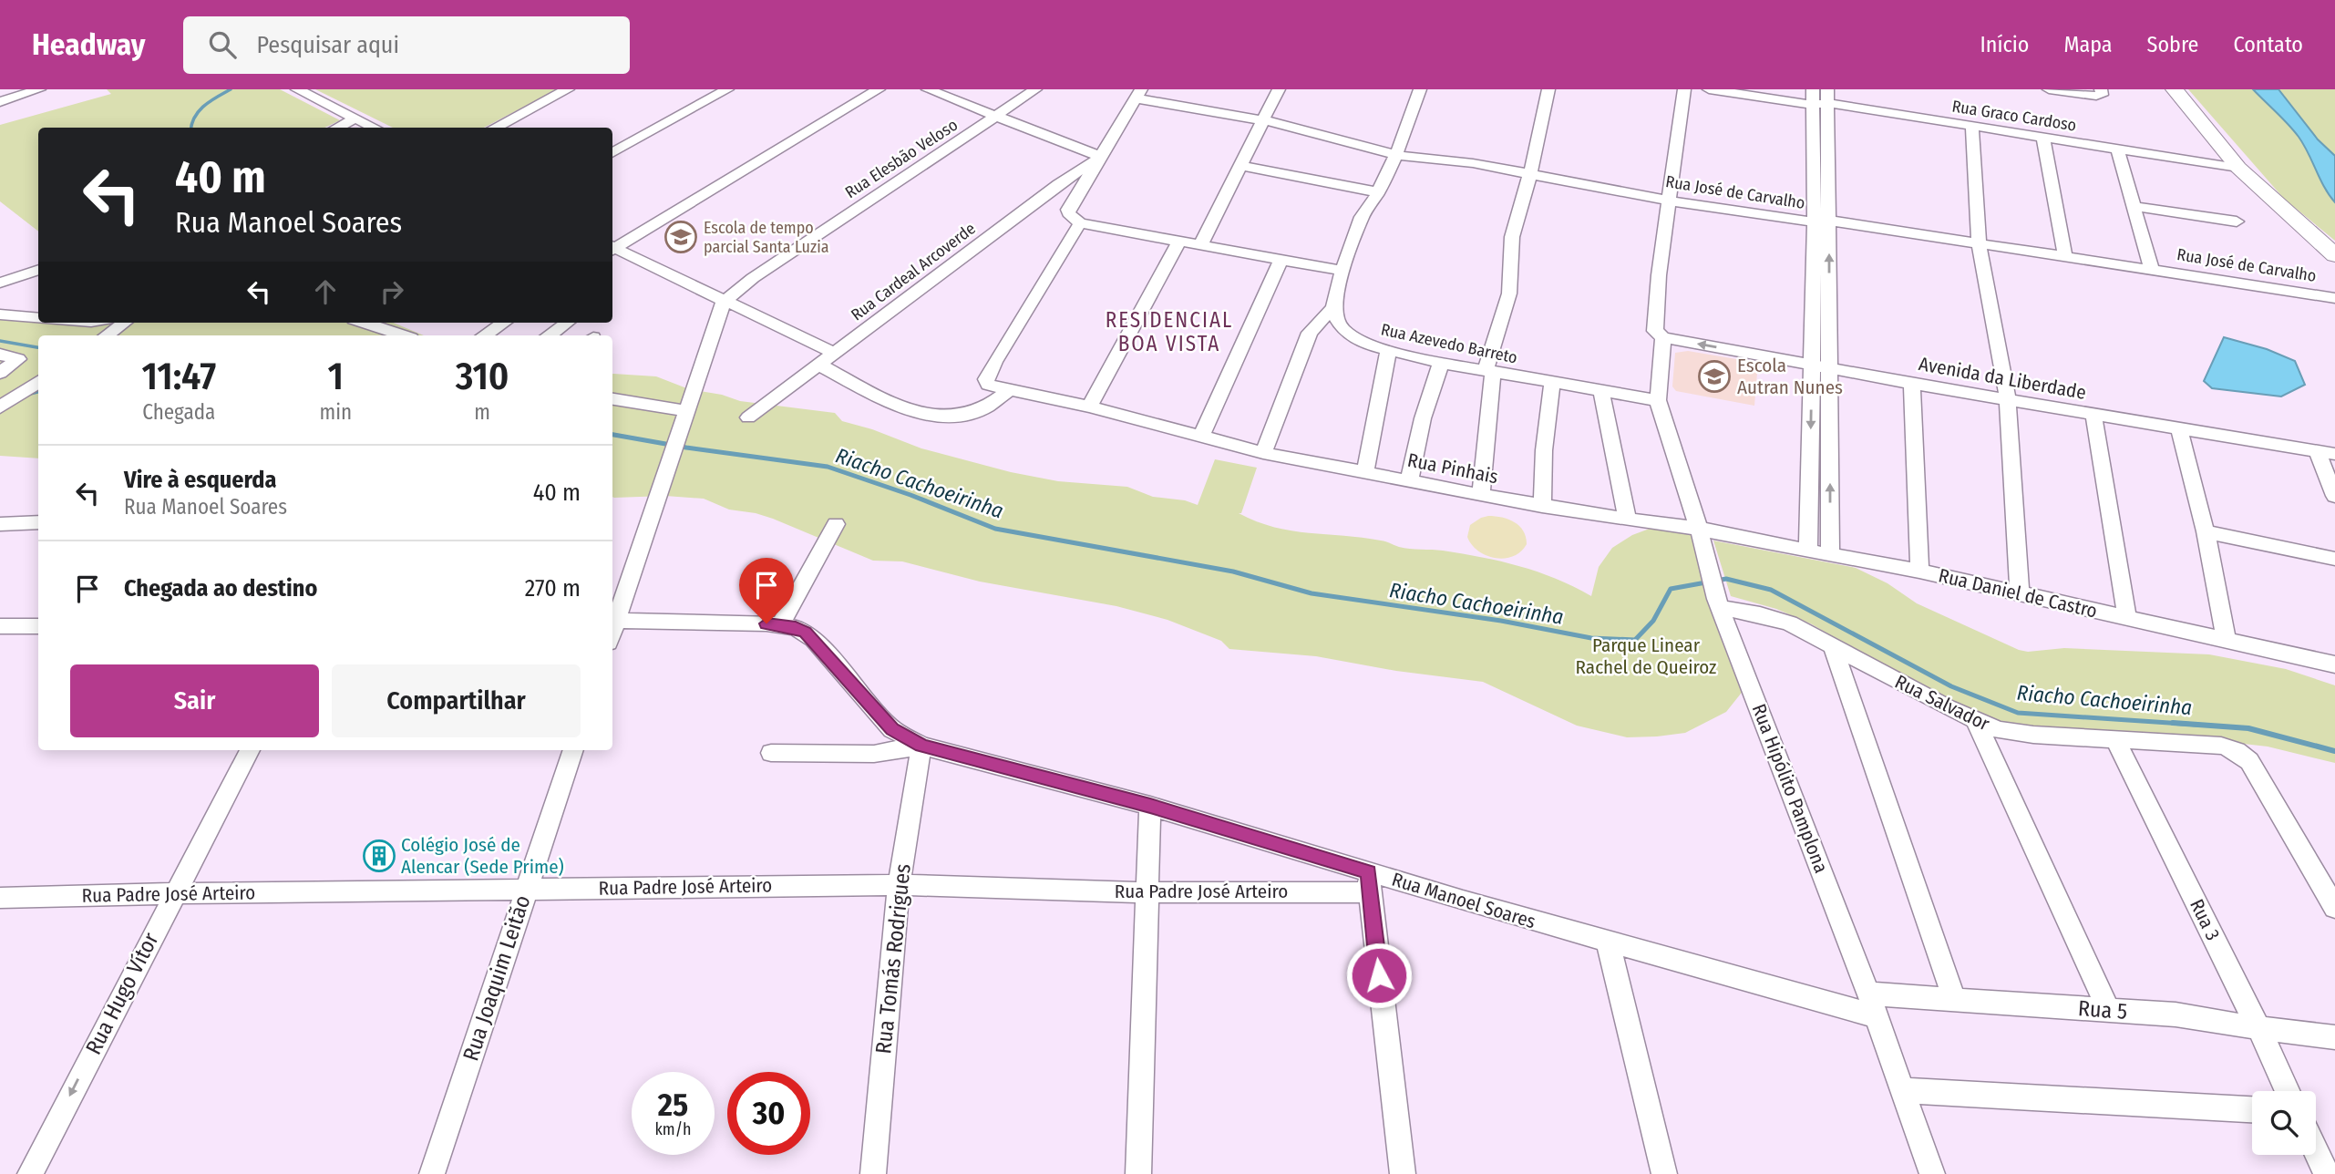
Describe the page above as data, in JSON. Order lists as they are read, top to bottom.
{
  "streets": {
    "street": [
      "Rua Graco Cardoso",
      "Rua Elesbão Veloso",
      "Rua José de Carvalho",
      "Rua Cardeal Arcoverde",
      "Rua Azevedo Barreto",
      "Avenida da Liberdade",
      "Rua Pinhais",
      "Rua Daniel de Castro",
      "Rua Salvador",
      "Rua Hipólito Pamplona",
      "Rua Padre José Arteiro",
      "Rua Manoel Soares",
      "Rua 3",
      "Rua Tomás Rodrigues",
      "Rua Joaquim Leitão",
      "Rua Hugo Vítor",
      "Rua 5"
    ]
  },
  "crossings": [
    ["Rua José de Carvalho", "Rua Cardeal Arcoverde"],
    ["Rua Cardeal Arcoverde", "Rua Pinhais"],
    ["Rua Azevedo Barreto", "Rua Hipólito Pamplona"],
    ["Rua Pinhais", "Rua Daniel de Castro"],
    ["Rua Pinhais", "Rua Hipólito Pamplona"],
    ["Rua Daniel de Castro", "Rua Hipólito Pamplona"],
    ["Rua Salvador", "Rua Hipólito Pamplona"],
    ["Rua Salvador", "Rua 3"],
    ["Rua Hipólito Pamplona", "Rua Manoel Soares"],
    ["Rua Hipólito Pamplona", "Rua 5"],
    ["Rua Padre José Arteiro", "Rua Manoel Soares"],
    ["Rua Padre José Arteiro", "Rua Tomás Rodrigues"],
    ["Rua Padre José Arteiro", "Rua Joaquim Leitão"],
    ["Rua Padre José Arteiro", "Rua Hugo Vítor"],
    ["Rua Manoel Soares", "Rua Tomás Rodrigues"],
    ["Rua 3", "Rua 5"]
  ],
  "one_way": ["Rua Hugo Vítor"],
  "districts": ["RESIDENCIAL BOA VISTA"],
  "water": ["Riacho Cachoeirinha"],
  "parks": ["Parque Linear Rachel de Queiroz"],
  "places": {
    "school or university": ["Escola de tempo parcial Santa Luzia", "Escola Autran Nunes"],
    "building": ["Colégio José de Alencar (Sede Prime)"]
  },
  "page": {
    "header": "Headway",
    "search": "Pesquisar aqui",
    "nav": [
      "Início",
      "Mapa",
      "Sobre",
      "Contato"
    ],
    "turn": ["40 m", "Rua Manoel Soares"],
    "eta": [
      "11:47",
      "Chegada",
      "1",
      "min",
      "310",
      "m"
    ],
    "list": [
      {
        "name": "Vire à esquerda",
        "note": "Rua Manoel Soares",
        "value": "40 m"
      },
      {
        "name": "Chegada ao destino",
        "value": "270 m"
      }
    ],
    "buttons": ["Sair", "Compartilhar"],
    "speed": "25 km/h",
    "limit": "30"
  }
}
